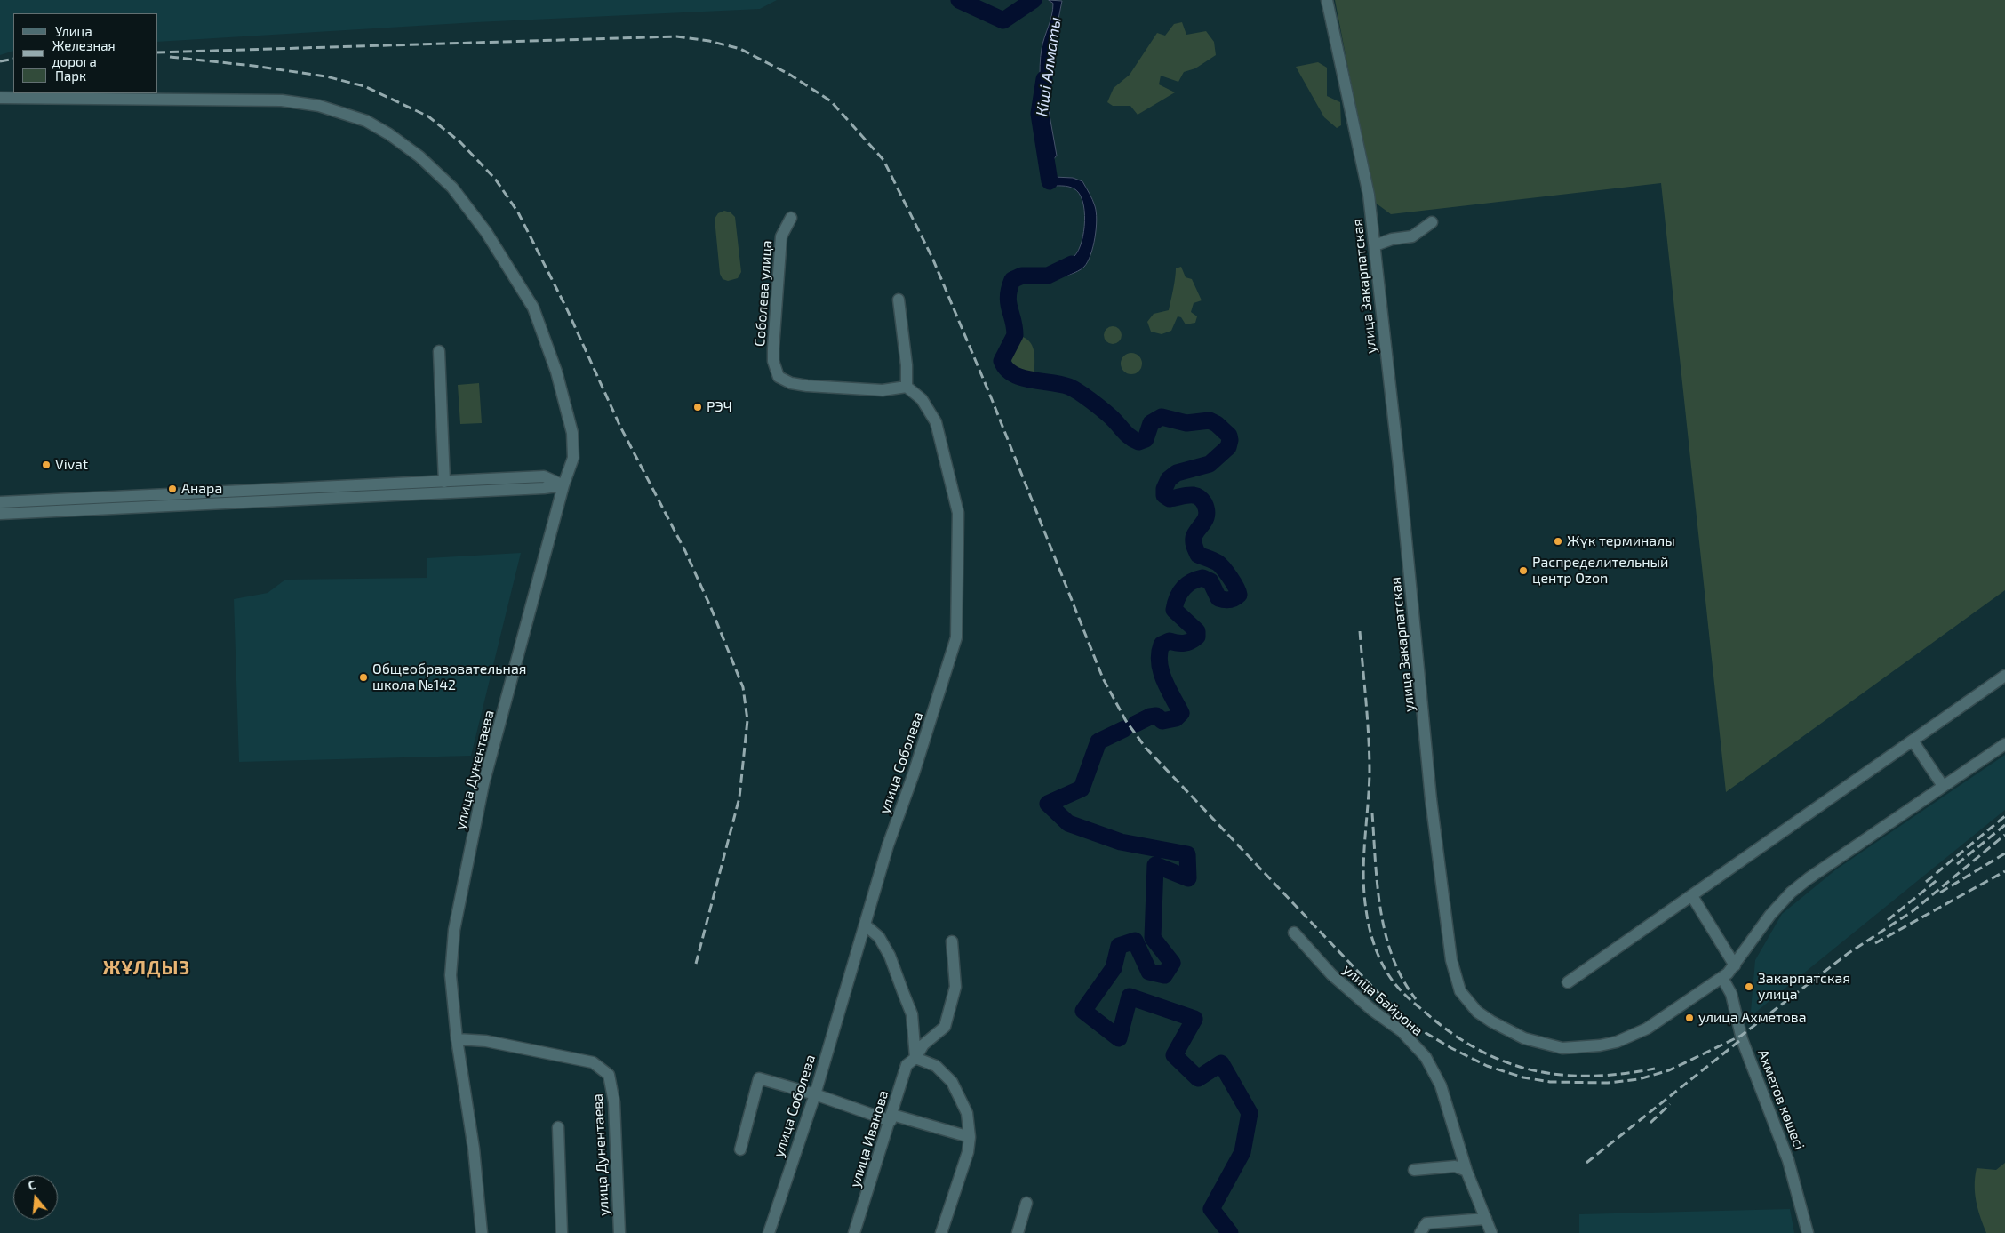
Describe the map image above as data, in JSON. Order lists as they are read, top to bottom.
{
  "streets": {
    "street": [
      "улица Закарпатская",
      "Соболева улица",
      "улица Соболева",
      "улица Дунентаева",
      "улица Байрона",
      "Ахметов көшесі",
      "улица Иванова"
    ]
  },
  "crossings": [
    ["улица Закарпатская", "Ахметов көшесі"],
    ["Соболева улица", "улица Соболева"]
  ],
  "districts": ["ЖҰЛДЫЗ"],
  "water": ["Кіші Алматы"],
  "places": [
    "РЭЧ",
    "Vivat",
    "Анара",
    "Жүк терминалы",
    "Распределительный центр Ozon",
    "Общеобразовательная школа №142",
    "Закарпатская улица",
    "улица Ахметова"
  ],
  "legend": ["Улица", "Железная дорога", "Парк"],
  "north": "top"
}
